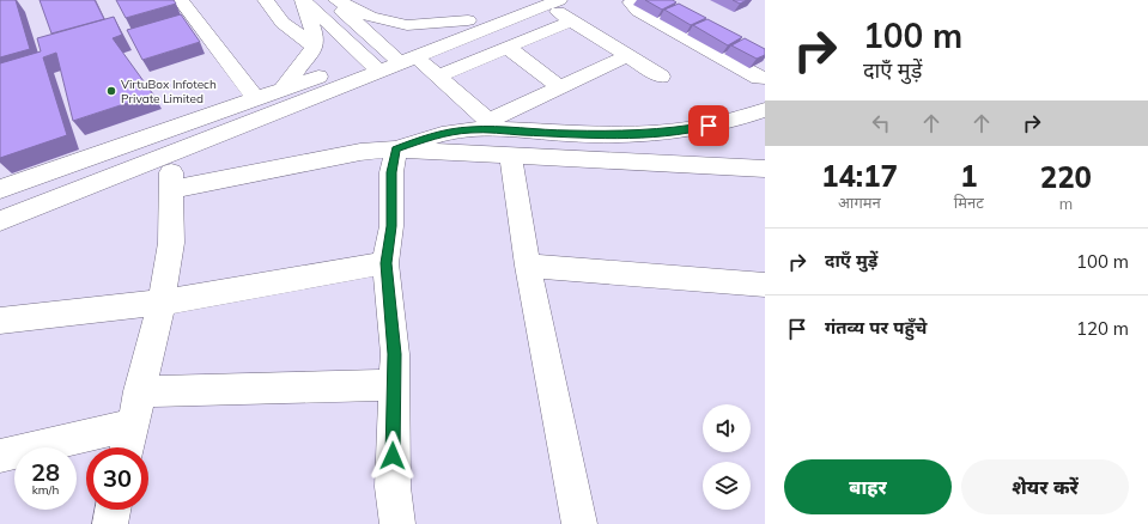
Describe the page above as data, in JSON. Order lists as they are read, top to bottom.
{
  "places": ["VirtuBox Infotech Private Limited"],
  "page": {
    "turn": ["100 m", "दाएँ मुड़ें"],
    "eta": [
      "14:17",
      "आगमन",
      "1",
      "मिनट",
      "220",
      "m"
    ],
    "list": [
      {
        "name": "दाएँ मुड़ें",
        "value": "100 m"
      },
      {
        "name": "गंतव्य पर पहुँचे",
        "value": "120 m"
      }
    ],
    "speed": "28 km/h",
    "limit": "30",
    "buttons": ["बाहर", "शेयर करें"]
  }
}
